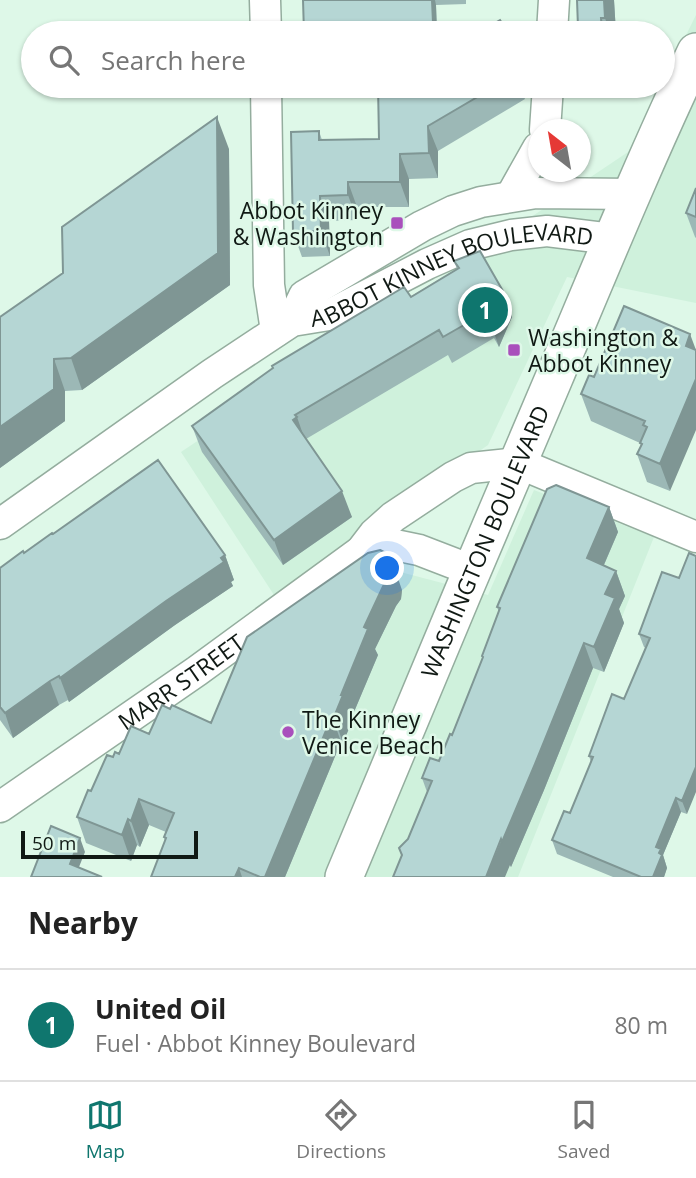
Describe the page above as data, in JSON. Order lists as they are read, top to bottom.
{
  "streets": {
    "main road": ["WASHINGTON BOULEVARD"],
    "street": ["ABBOT KINNEY BOULEVARD", "MARR STREET"]
  },
  "crossings": [
    ["ABBOT KINNEY BOULEVARD", "WASHINGTON BOULEVARD"],
    ["WASHINGTON BOULEVARD", "MARR STREET"]
  ],
  "places": {
    "transit": ["Abbot Kinney & Washington", "Washington & Abbot Kinney"],
    "other": ["The Kinney Venice Beach"]
  },
  "scale_bar": "50 m",
  "north": "top left",
  "page": {
    "search": "Search here",
    "pins": "1",
    "scale": "50 m",
    "heading": "Nearby",
    "list": [
      {
        "mark": "1",
        "name": "United Oil",
        "note": "Fuel · Abbot Kinney Boulevard",
        "value": "80 m"
      }
    ],
    "nav": ["Map", "Directions", "Saved"]
  }
}
